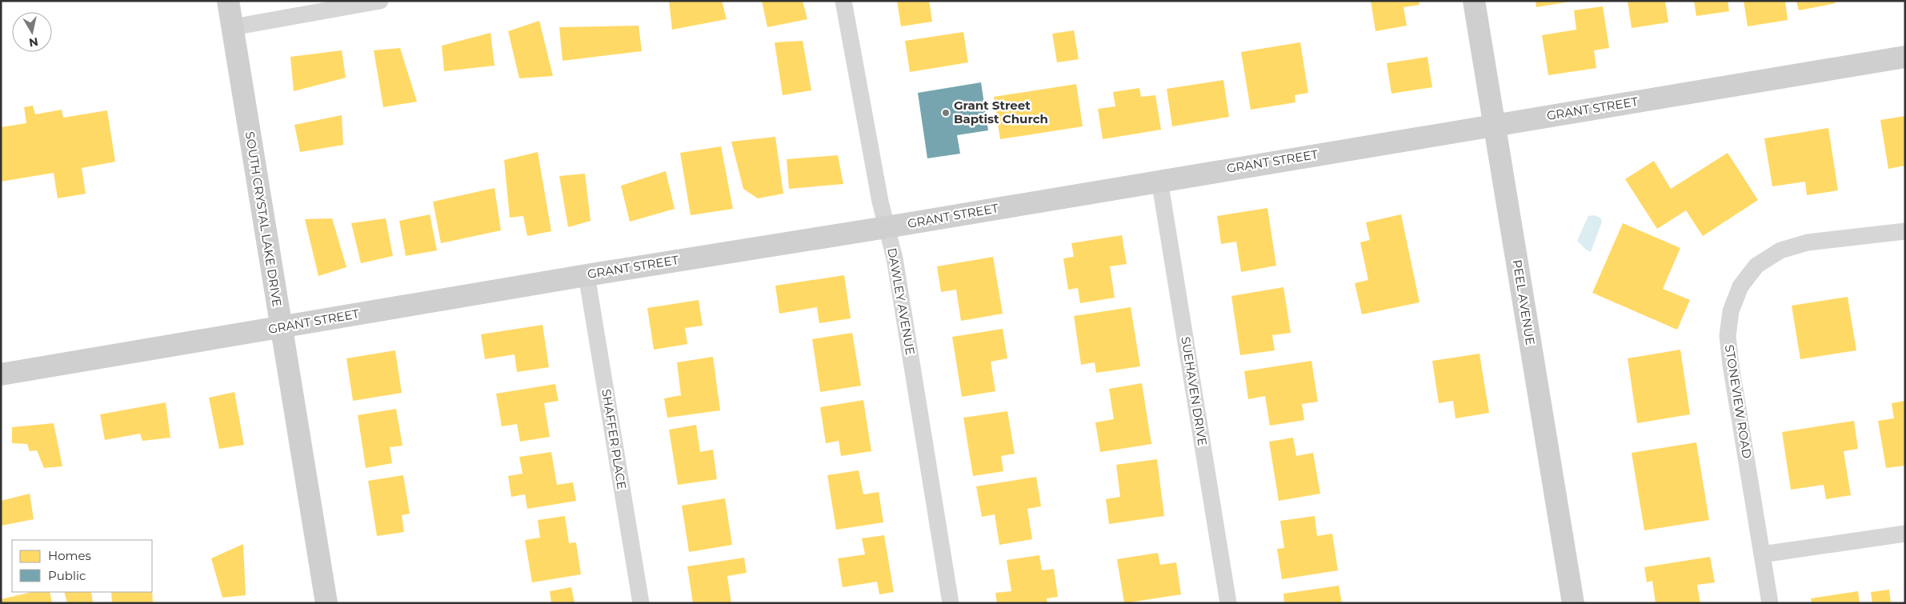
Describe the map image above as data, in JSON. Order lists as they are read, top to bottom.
{
  "streets": {
    "street": [
      "GRANT STREET",
      "SOUTH CRYSTAL LAKE DRIVE",
      "DAWLEY AVENUE",
      "PEEL AVENUE",
      "SUEHAVEN DRIVE",
      "STONEVIEW ROAD",
      "SHAFFER PLACE"
    ]
  },
  "crossings": [
    ["GRANT STREET", "SOUTH CRYSTAL LAKE DRIVE"],
    ["GRANT STREET", "DAWLEY AVENUE"],
    ["GRANT STREET", "PEEL AVENUE"],
    ["GRANT STREET", "SUEHAVEN DRIVE"],
    ["GRANT STREET", "SHAFFER PLACE"]
  ],
  "places": ["Grant Street Baptist Church"],
  "legend": ["Homes", "Public"],
  "north": "bottom"
}
